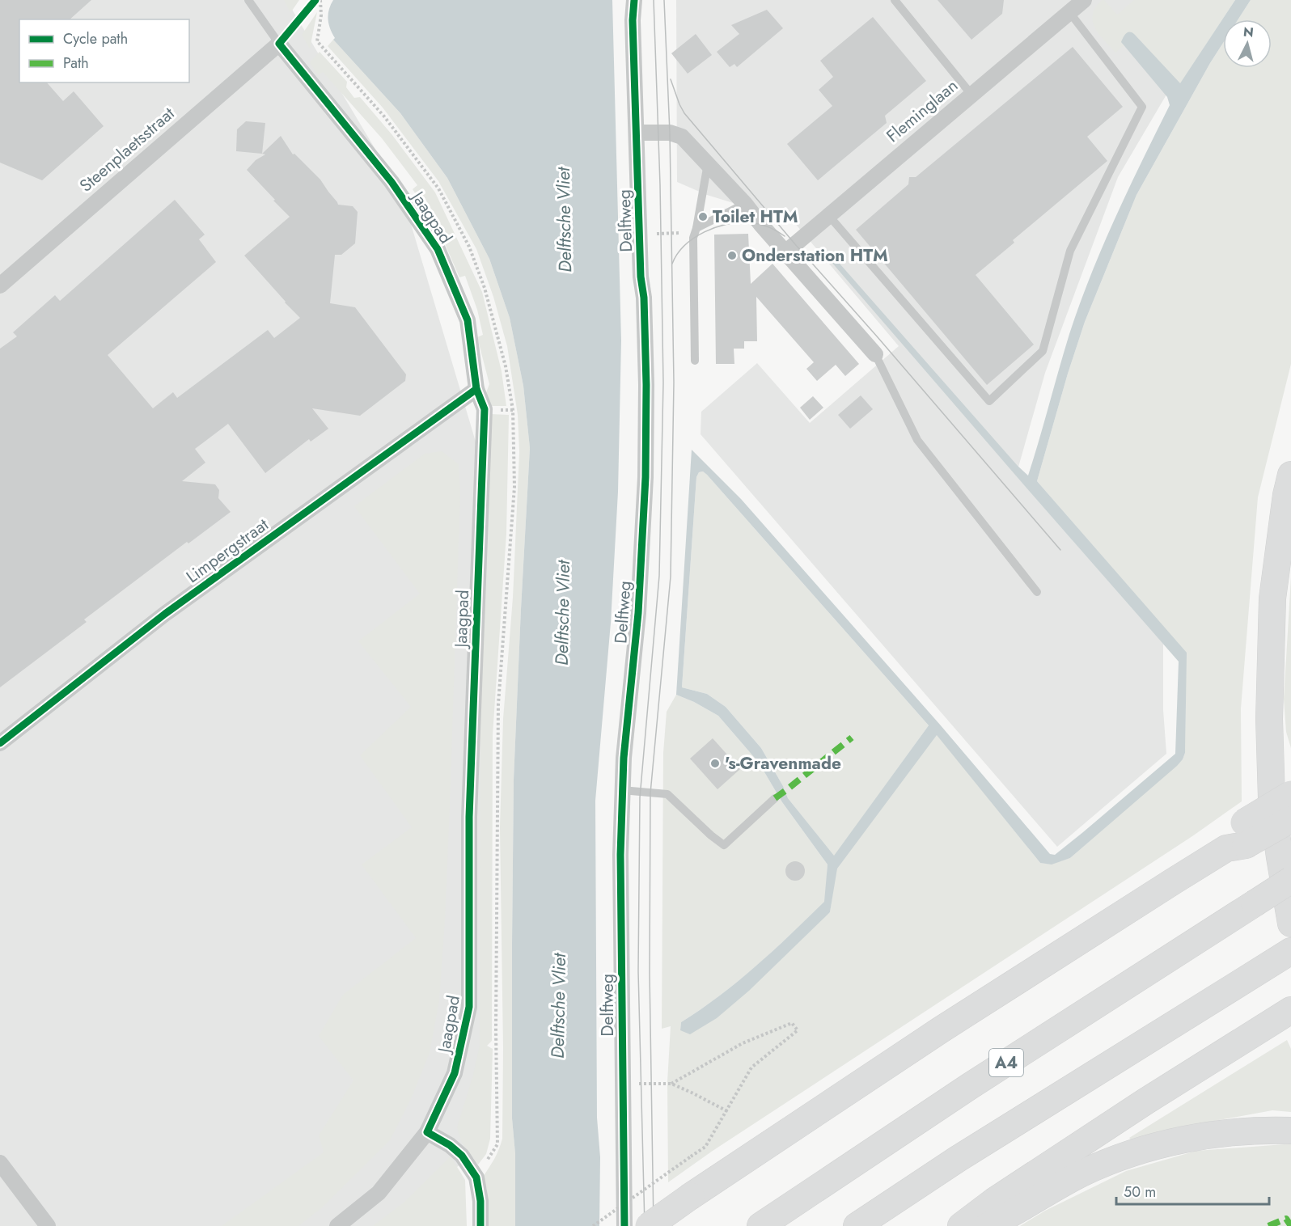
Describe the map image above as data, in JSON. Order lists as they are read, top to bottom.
{
  "streets": {
    "highway": ["A4"],
    "street": [
      "Fleminglaan",
      "Steenplaetsstraat",
      "Jaagpad",
      "Delftweg",
      "Limpergstraat"
    ]
  },
  "crossings": [
    ["Steenplaetsstraat", "Jaagpad"],
    ["Jaagpad", "Limpergstraat"]
  ],
  "water": ["Delftsche Vliet"],
  "places": ["Toilet HTM", "Onderstation HTM", "'s-Gravenmade"],
  "legend": ["Cycle path", "Path"],
  "scale_bar": "50 m",
  "north": "top"
}
